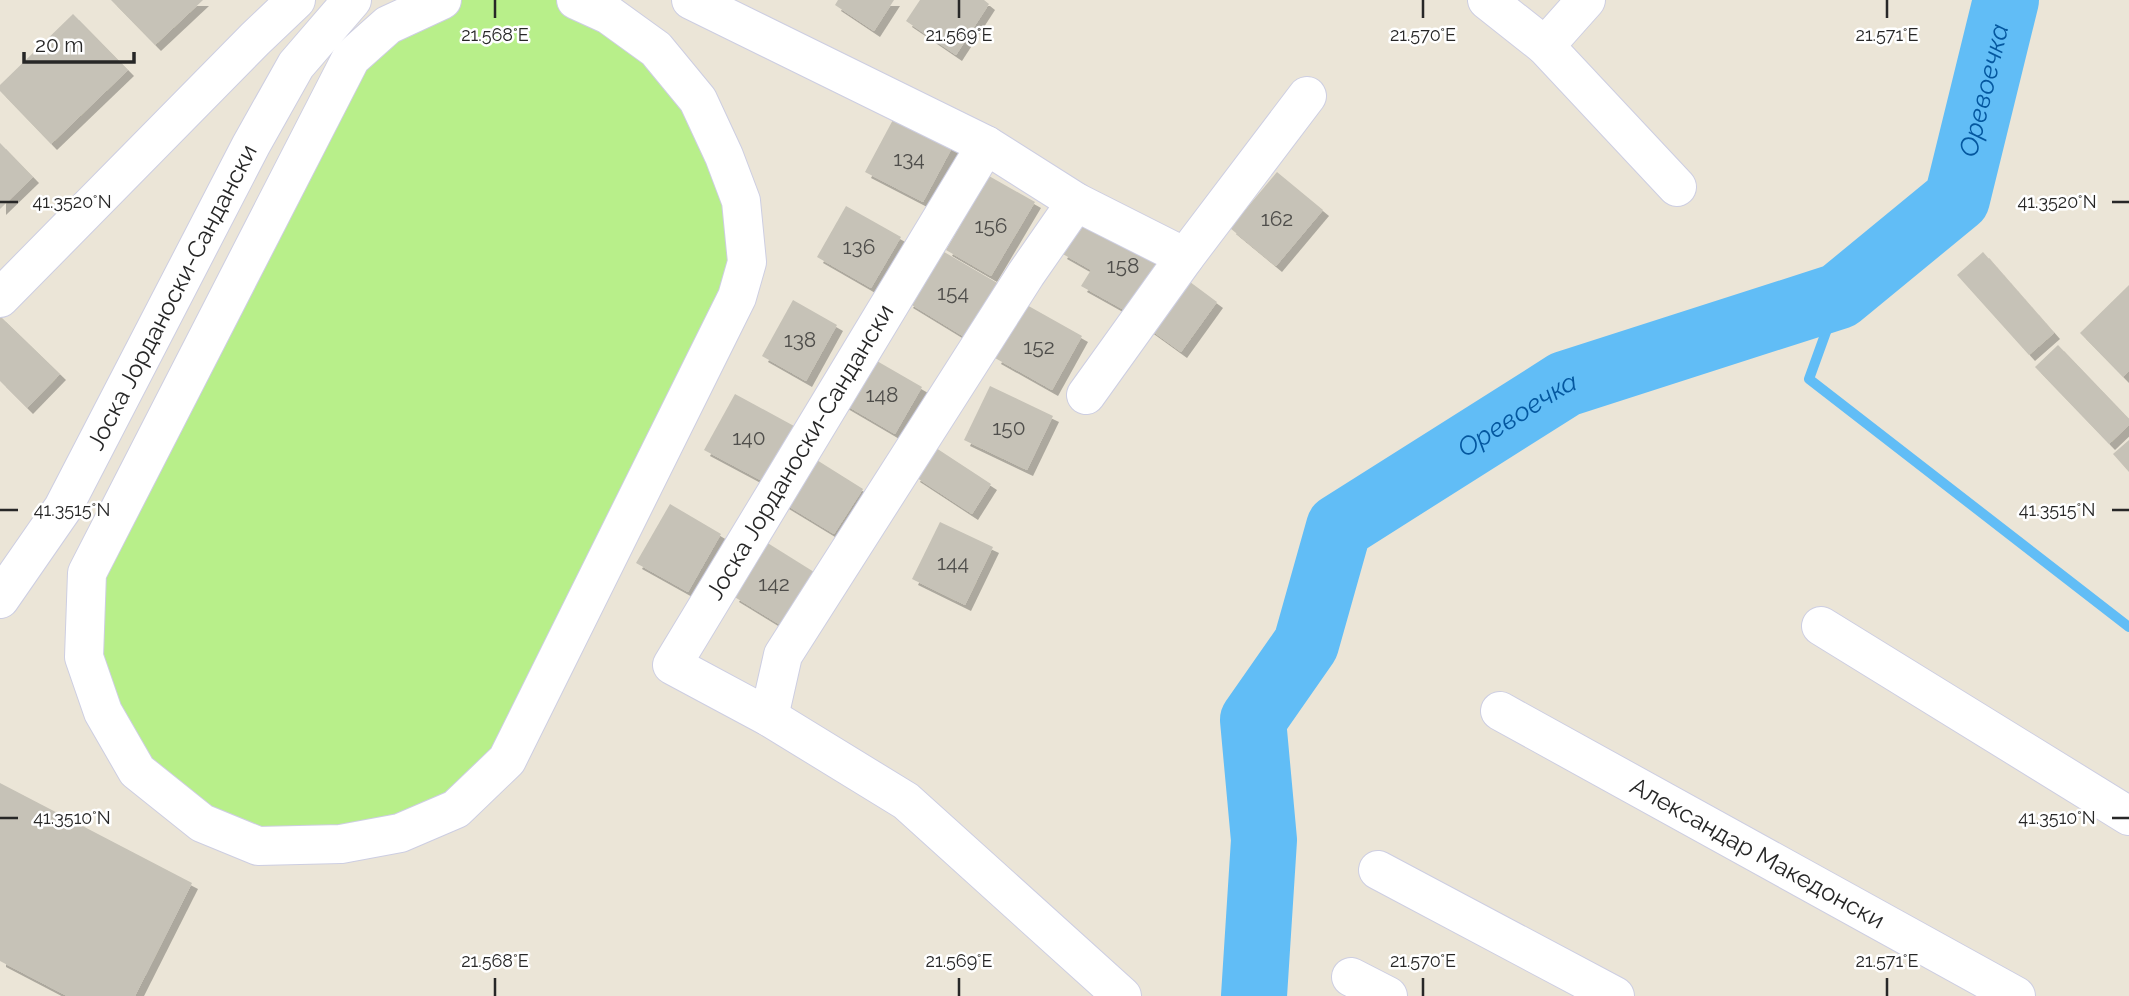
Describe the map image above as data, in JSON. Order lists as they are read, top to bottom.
{
  "streets": {
    "street": ["Јоска Јорданоски-Сандански", "Александар Македонски"]
  },
  "water": ["Оревоечка"],
  "house_numbers": [
    "134",
    "162",
    "156",
    "136",
    "158",
    "154",
    "138",
    "152",
    "148",
    "150",
    "140",
    "144",
    "142"
  ],
  "scale_bar": "20 m",
  "coordinates": [
    "21.568°E",
    "21.569°E",
    "21.570°E",
    "21.571°E",
    "41.3520°N",
    "41.3515°N",
    "41.3510°N"
  ]
}
